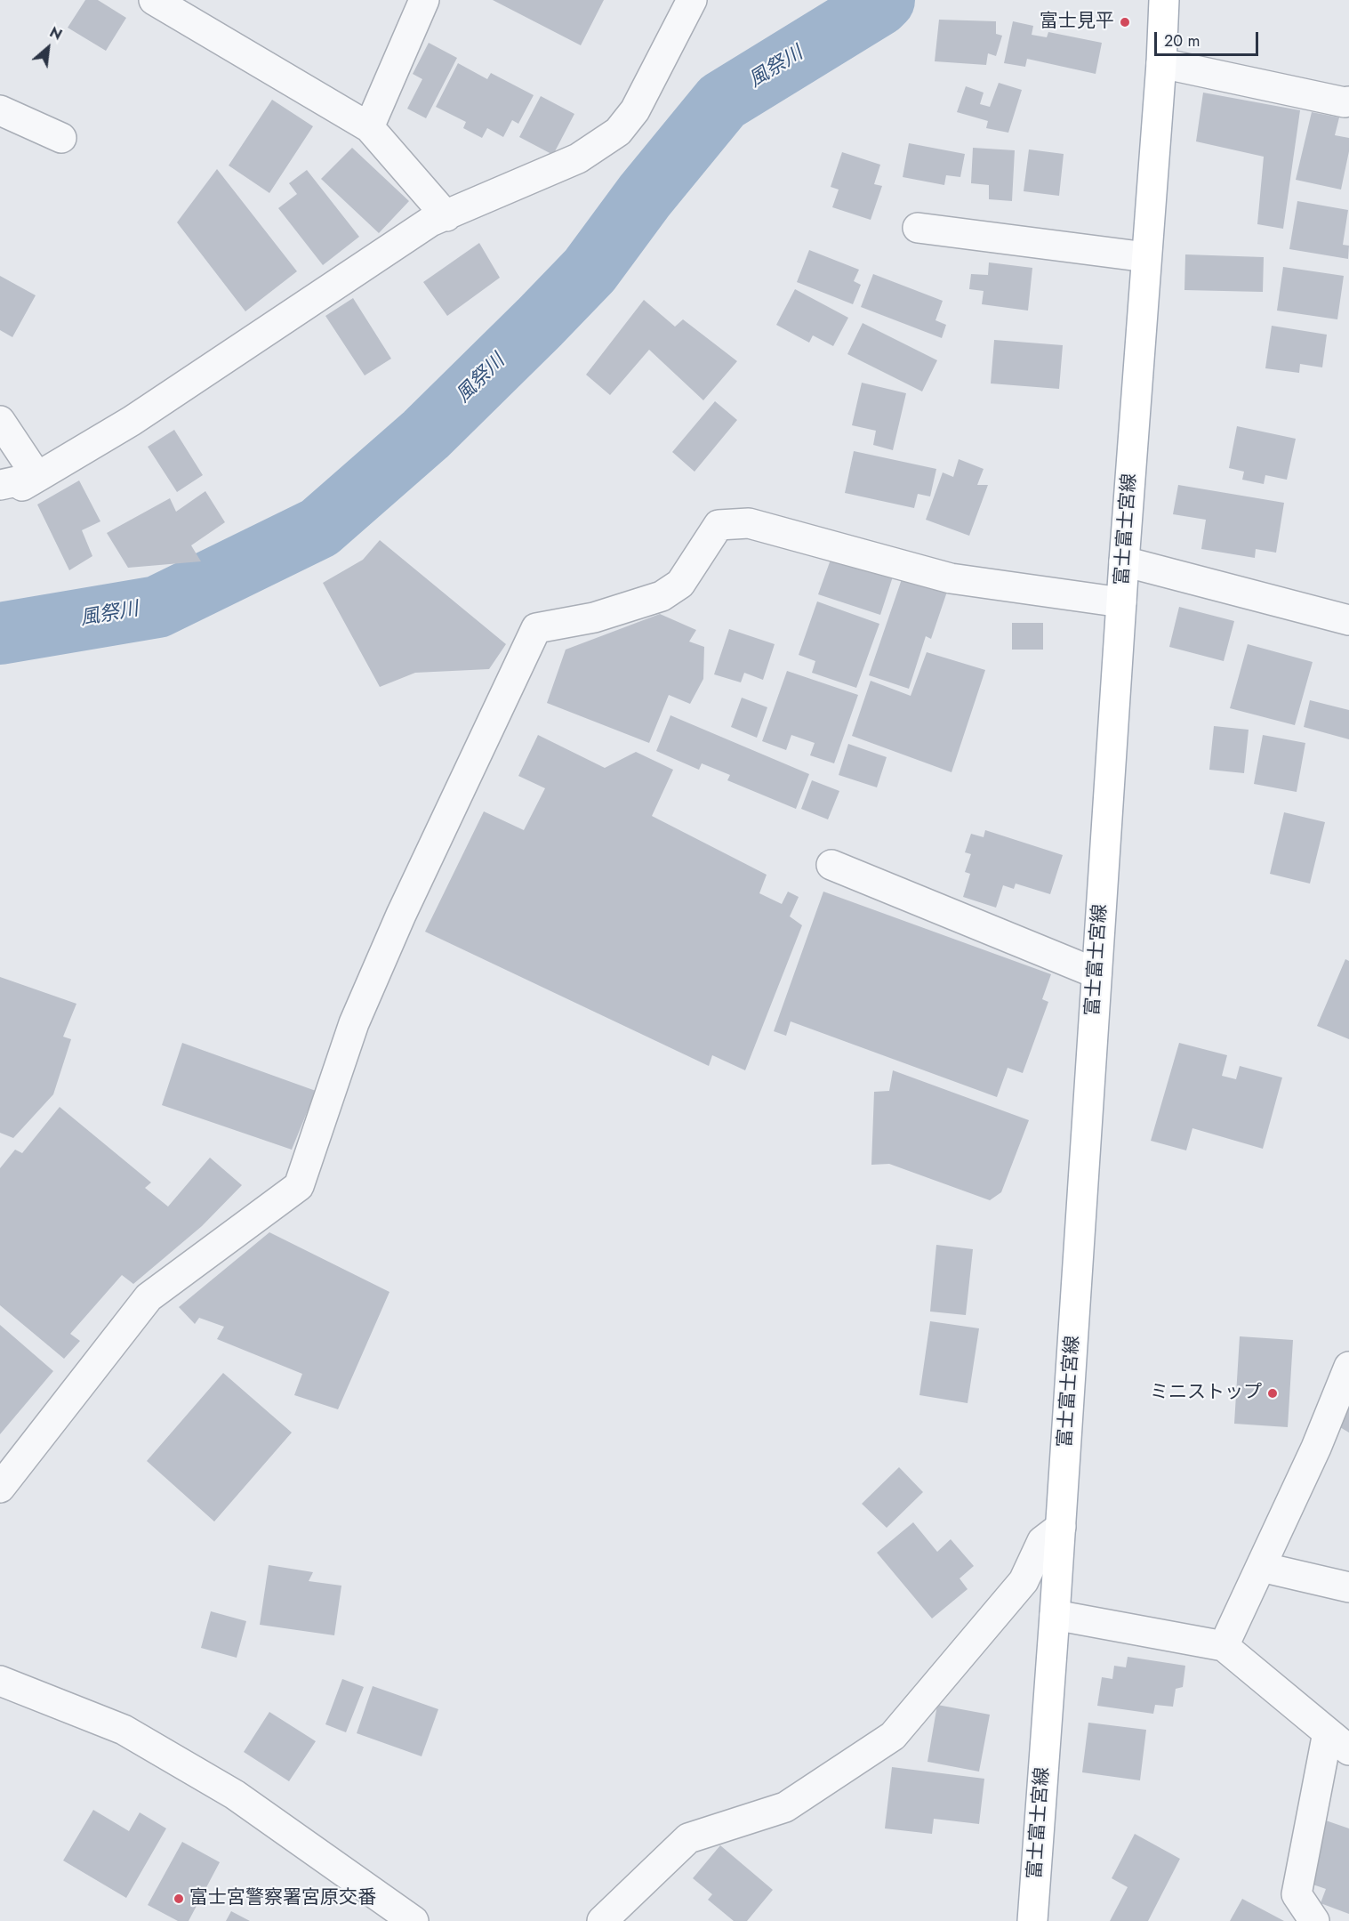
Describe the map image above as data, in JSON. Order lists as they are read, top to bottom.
{
  "streets": {
    "main road": ["富士富士宮線"]
  },
  "water": ["風祭川"],
  "places": ["富士見平", "ミニストップ", "富士宮警察署宮原交番"],
  "scale_bar": "20 m",
  "north": "top right"
}
